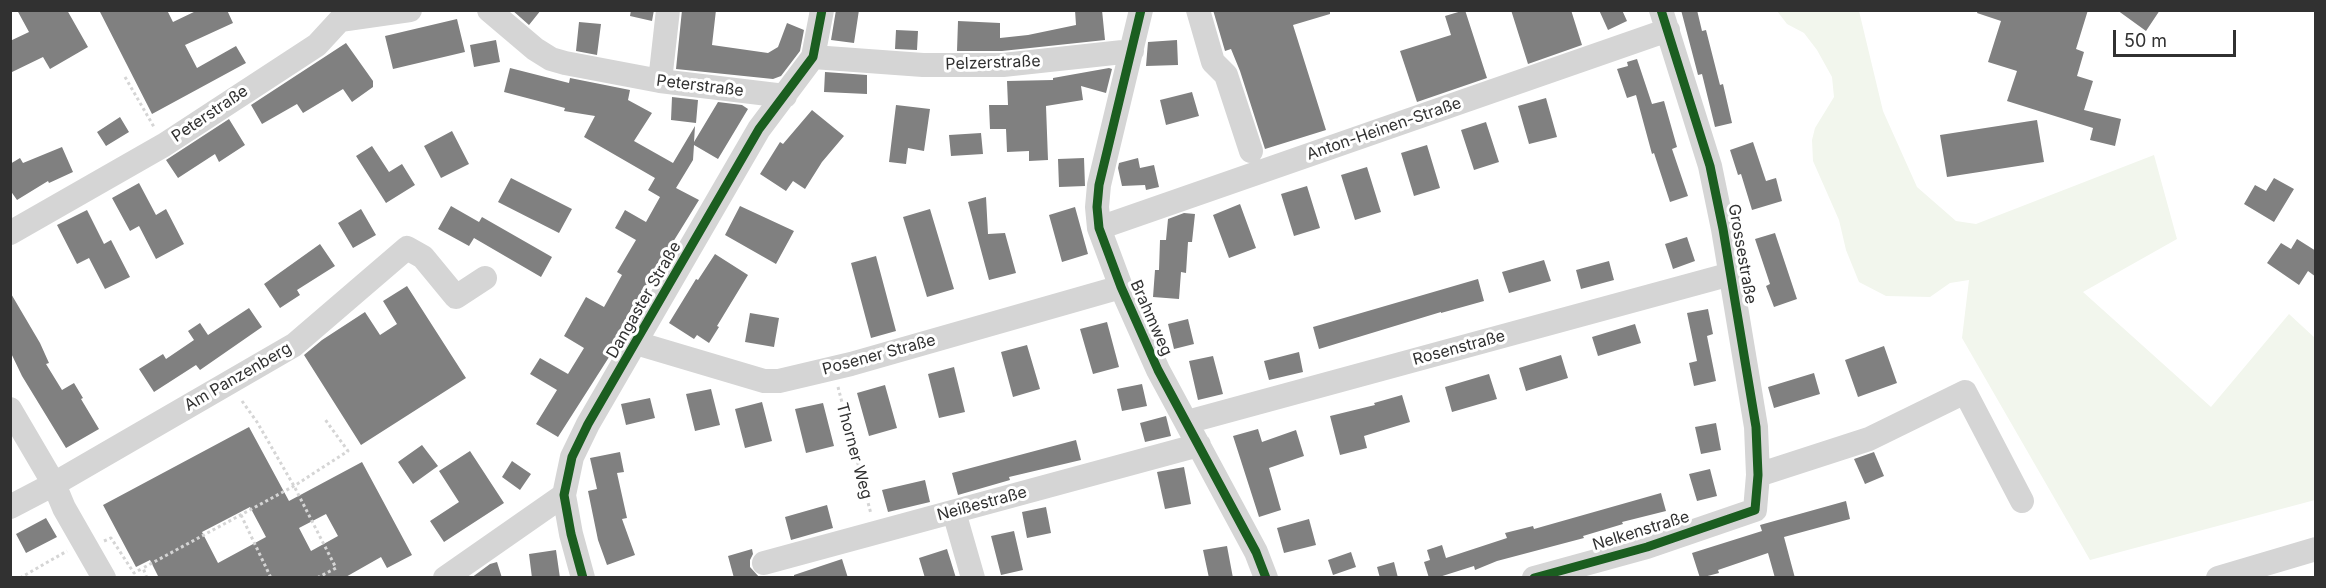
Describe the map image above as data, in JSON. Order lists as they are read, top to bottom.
{
  "streets": {
    "street": [
      "Pelzerstraße",
      "Peterstraße",
      "Anton-Heinen-Straße",
      "Grossestraße",
      "Dangaster Straße",
      "Brahmweg",
      "Rosenstraße",
      "Posener Straße",
      "Am Panzenberg",
      "Neißestraße",
      "Nelkenstraße"
    ],
    "path": ["Thorner Weg"]
  },
  "crossings": [
    ["Pelzerstraße", "Dangaster Straße"],
    ["Pelzerstraße", "Brahmweg"],
    ["Peterstraße", "Dangaster Straße"],
    ["Anton-Heinen-Straße", "Grossestraße"],
    ["Anton-Heinen-Straße", "Brahmweg"],
    ["Grossestraße", "Rosenstraße"],
    ["Grossestraße", "Nelkenstraße"],
    ["Dangaster Straße", "Posener Straße"],
    ["Brahmweg", "Rosenstraße"],
    ["Brahmweg", "Posener Straße"],
    ["Brahmweg", "Neißestraße"],
    ["Posener Straße", "Thorner Weg"],
    ["Thorner Weg", "Neißestraße"]
  ],
  "scale_bar": "50 m"
}
